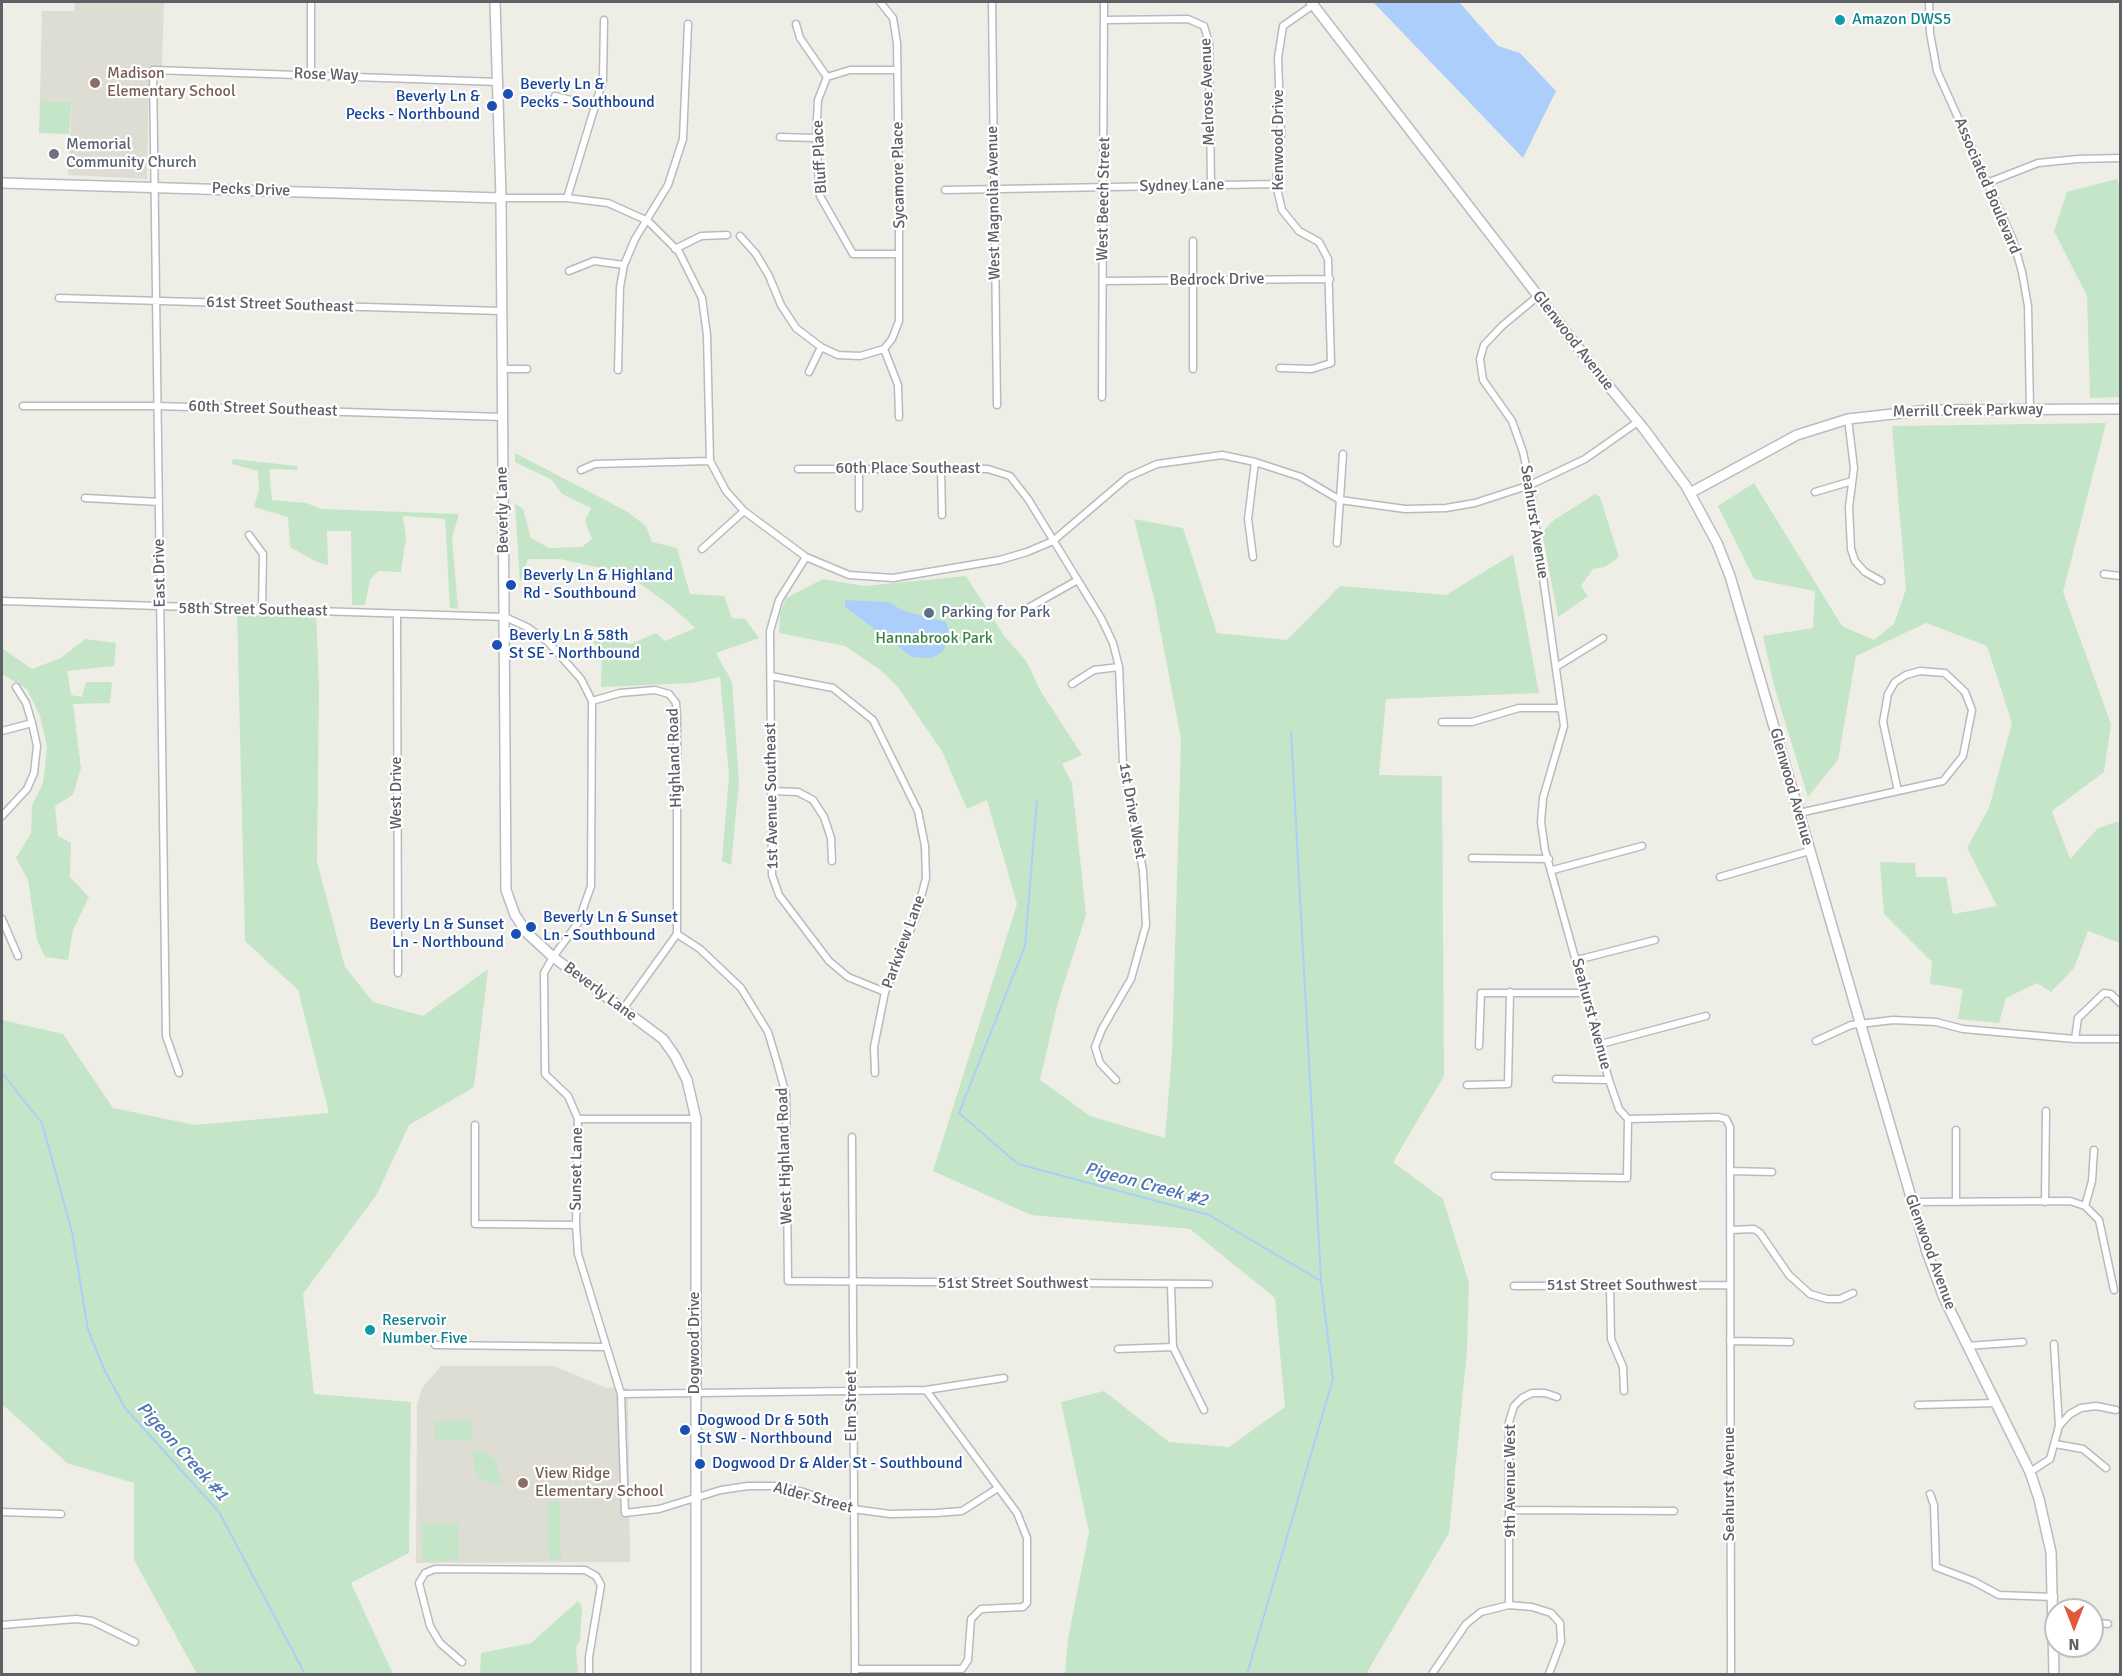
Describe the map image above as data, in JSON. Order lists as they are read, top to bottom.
{
  "streets": {
    "street": [
      "Rose Way",
      "Melrose Avenue",
      "Kenwood Drive",
      "Bluff Place",
      "Sycamore Place",
      "Sydney Lane",
      "Associated Boulevard",
      "Pecks Drive",
      "West Beech Street",
      "West Magnolia Avenue",
      "Bedrock Drive",
      "61st Street Southeast",
      "Glenwood Avenue",
      "60th Street Southeast",
      "Merrill Creek Parkway",
      "60th Place Southeast",
      "Beverly Lane",
      "Seahurst Avenue",
      "East Drive",
      "58th Street Southeast",
      "Highland Road",
      "West Drive",
      "1st Avenue Southeast",
      "1st Drive West",
      "Parkview Lane",
      "West Highland Road",
      "Sunset Lane",
      "51st Street Southwest",
      "Dogwood Drive",
      "Elm Street",
      "9th Avenue West",
      "Alder Street"
    ]
  },
  "crossings": [
    ["Rose Way", "Beverly Lane"],
    ["Rose Way", "East Drive"],
    ["Melrose Avenue", "Sydney Lane"],
    ["Melrose Avenue", "West Beech Street"],
    ["Kenwood Drive", "Sydney Lane"],
    ["Kenwood Drive", "Bedrock Drive"],
    ["Kenwood Drive", "Glenwood Avenue"],
    ["Bluff Place", "Sycamore Place"],
    ["Sydney Lane", "West Beech Street"],
    ["Sydney Lane", "West Magnolia Avenue"],
    ["Associated Boulevard", "Merrill Creek Parkway"],
    ["Pecks Drive", "Beverly Lane"],
    ["Pecks Drive", "East Drive"],
    ["West Beech Street", "Bedrock Drive"],
    ["61st Street Southeast", "Beverly Lane"],
    ["61st Street Southeast", "East Drive"],
    ["Glenwood Avenue", "Merrill Creek Parkway"],
    ["Glenwood Avenue", "Seahurst Avenue"],
    ["60th Street Southeast", "Beverly Lane"],
    ["60th Street Southeast", "East Drive"],
    ["60th Place Southeast", "1st Drive West"],
    ["Beverly Lane", "58th Street Southeast"],
    ["Beverly Lane", "Sunset Lane"],
    ["Beverly Lane", "Dogwood Drive"],
    ["Seahurst Avenue", "51st Street Southwest"],
    ["East Drive", "58th Street Southeast"],
    ["58th Street Southeast", "West Drive"],
    ["Highland Road", "West Highland Road"],
    ["Highland Road", "Sunset Lane"],
    ["1st Avenue Southeast", "Parkview Lane"],
    ["West Highland Road", "51st Street Southwest"],
    ["Sunset Lane", "Alder Street"],
    ["51st Street Southwest", "Elm Street"],
    ["Dogwood Drive", "Alder Street"],
    ["Elm Street", "Alder Street"]
  ],
  "water": ["Pigeon Creek #2", "Pigeon Creek #1"],
  "parks": ["Hannabrook Park"],
  "places": [
    "Amazon DWS5",
    "Madison Elementary School",
    "Beverly Ln & Pecks - Southbound",
    "Beverly Ln & Pecks - Northbound",
    "Memorial Community Church",
    "Beverly Ln & Highland Rd - Southbound",
    "Parking for Park",
    "Beverly Ln & 58th St SE - Northbound",
    "Beverly Ln & Sunset Ln - Southbound",
    "Beverly Ln & Sunset Ln - Northbound",
    "Reservoir Number Five",
    "Dogwood Dr & 50th St SW - Northbound",
    "Dogwood Dr & Alder St - Southbound",
    "View Ridge Elementary School"
  ],
  "north": "bottom"
}
